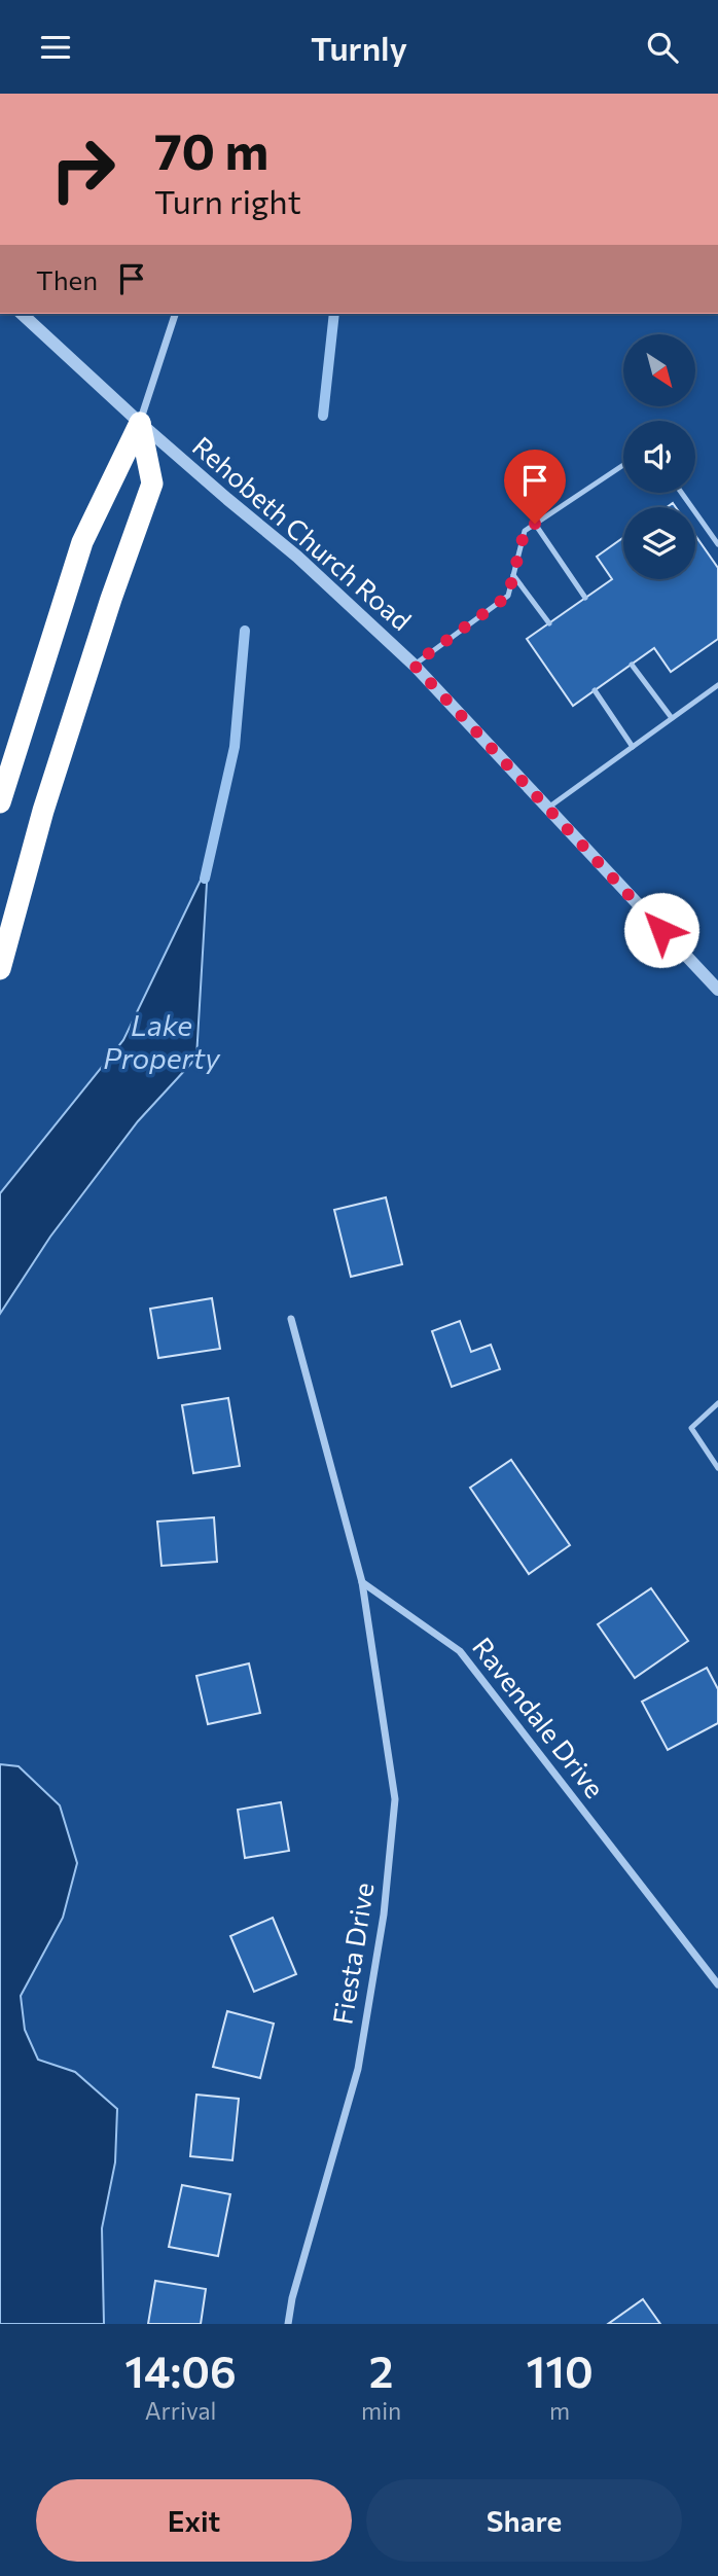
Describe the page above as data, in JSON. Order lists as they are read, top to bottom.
{
  "streets": {
    "street": ["Rehobeth Church Road", "Ravendale Drive", "Fiesta Drive"]
  },
  "crossings": [
    ["Ravendale Drive", "Fiesta Drive"]
  ],
  "water": ["Lake Property"],
  "north": "bottom right",
  "page": {
    "header": "Turnly",
    "turn": ["70 m", "Turn right"],
    "then": "Then",
    "eta": [
      "14:06",
      "Arrival",
      "2",
      "min",
      "110",
      "m"
    ],
    "buttons": ["Exit", "Share"]
  }
}
